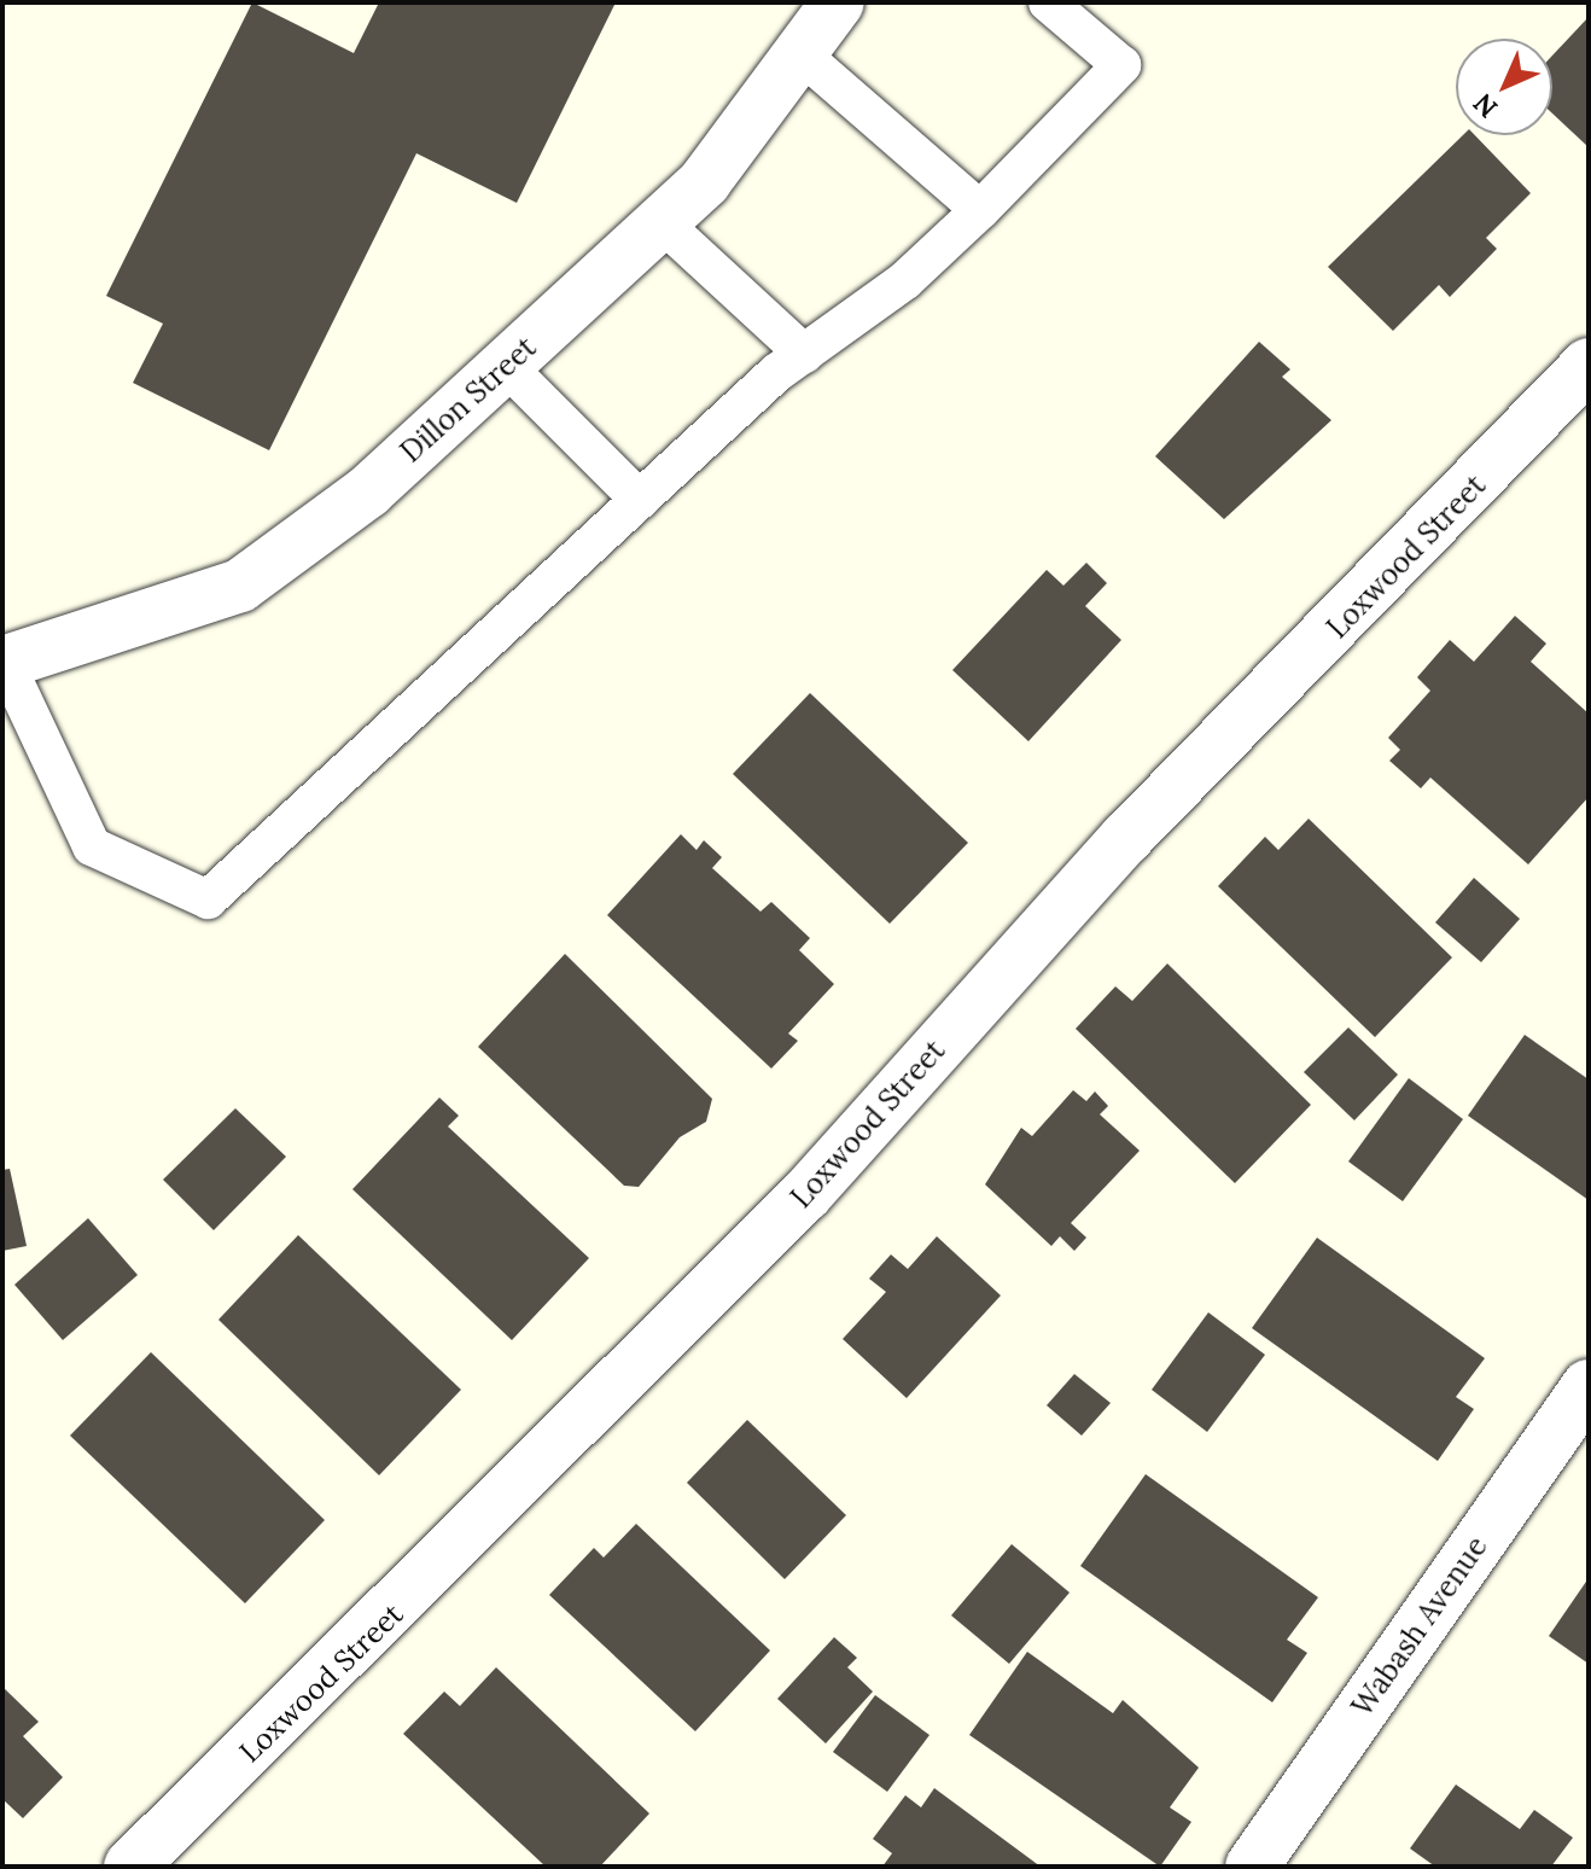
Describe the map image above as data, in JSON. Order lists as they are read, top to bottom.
{
  "streets": {
    "street": ["Dillon Street", "Loxwood Street", "Wabash Avenue"]
  },
  "north": "bottom left"
}
